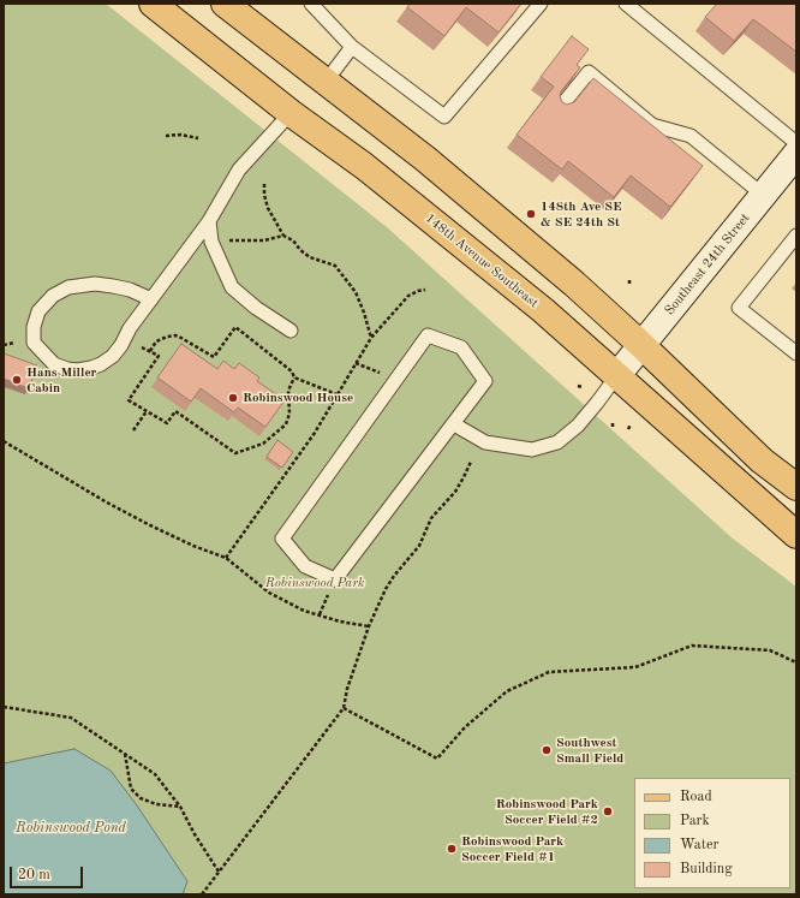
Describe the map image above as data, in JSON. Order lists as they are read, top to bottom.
{
  "streets": {
    "main road": ["148th Avenue Southeast"],
    "street": ["Southeast 24th Street"]
  },
  "crossings": [
    ["148th Avenue Southeast", "Southeast 24th Street"]
  ],
  "water": ["Robinswood Pond"],
  "parks": ["Robinswood Park"],
  "places": [
    "148th Ave SE & SE 24th St",
    "Hans Miller Cabin",
    "Robinswood House",
    "Southwest Small Field",
    "Robinswood Park Soccer Field #2",
    "Robinswood Park Soccer Field #1"
  ],
  "legend": [
    "Road",
    "Park",
    "Water",
    "Building"
  ],
  "scale_bar": "20 m"
}
